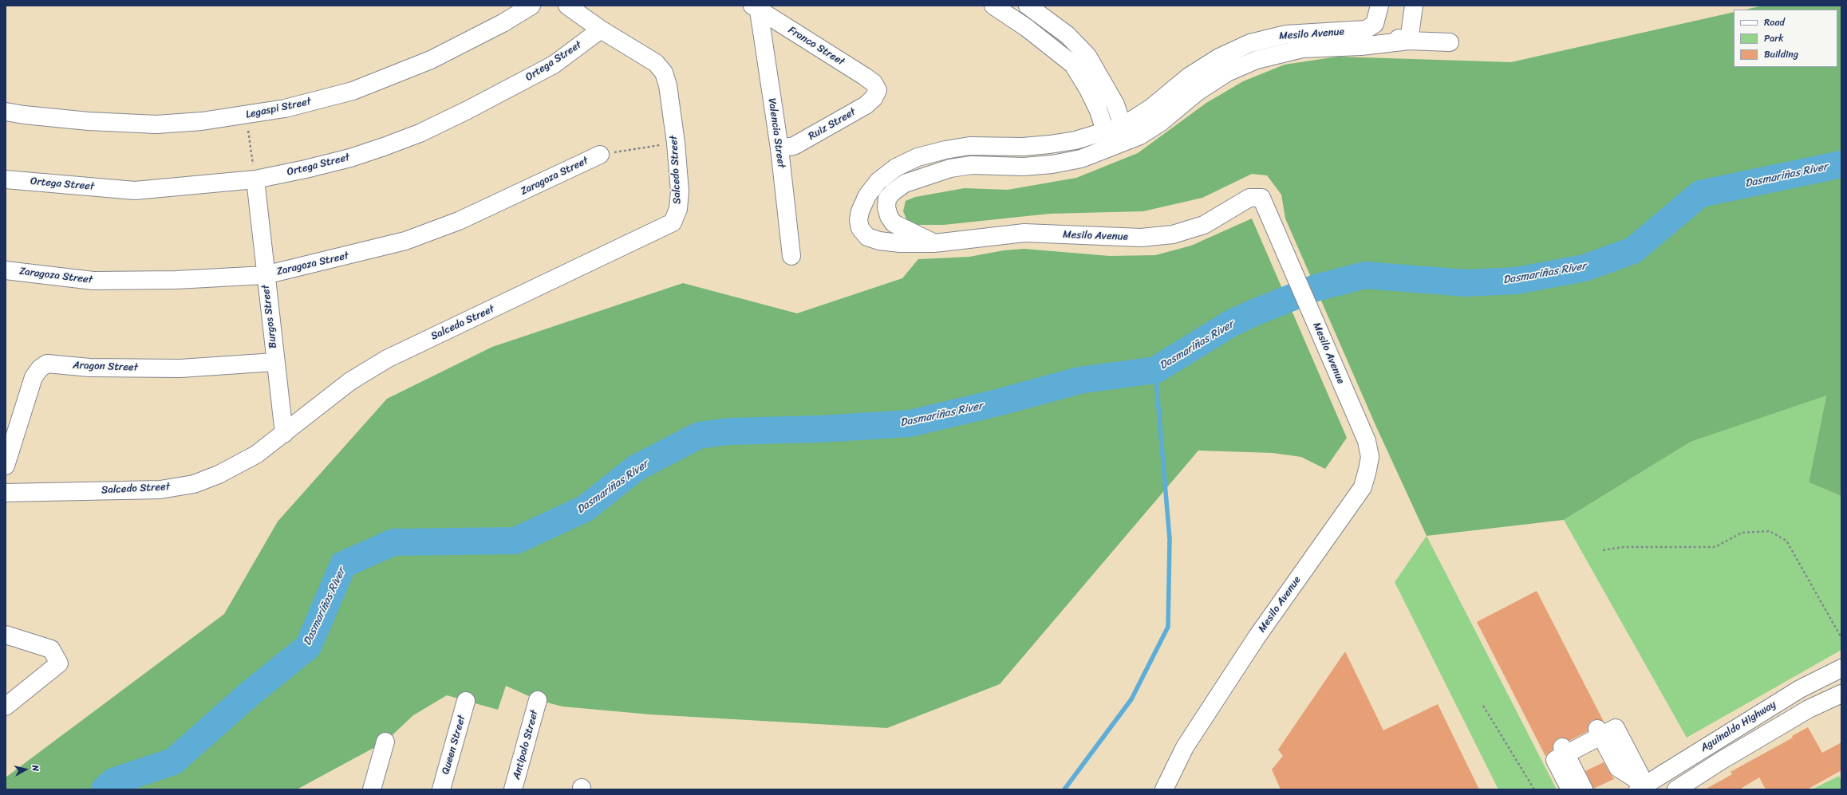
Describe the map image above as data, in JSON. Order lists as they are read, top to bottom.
{
  "streets": {
    "street": [
      "Mesilo Avenue",
      "Franco Street",
      "Ortega Street",
      "Legaspi Street",
      "Ruiz Street",
      "Valencia Street",
      "Salcedo Street",
      "Zaragoza Street",
      "Burgos Street",
      "Aragon Street",
      "Aguinaldo Highway",
      "Queen Street",
      "Antipolo Street"
    ]
  },
  "crossings": [
    ["Franco Street", "Ruiz Street"],
    ["Franco Street", "Valencia Street"],
    ["Ortega Street", "Salcedo Street"],
    ["Ortega Street", "Burgos Street"],
    ["Ruiz Street", "Valencia Street"],
    ["Salcedo Street", "Burgos Street"],
    ["Zaragoza Street", "Burgos Street"],
    ["Burgos Street", "Aragon Street"]
  ],
  "water": ["Dasmariñas River"],
  "legend": ["Road", "Park", "Building"],
  "north": "right"
}
